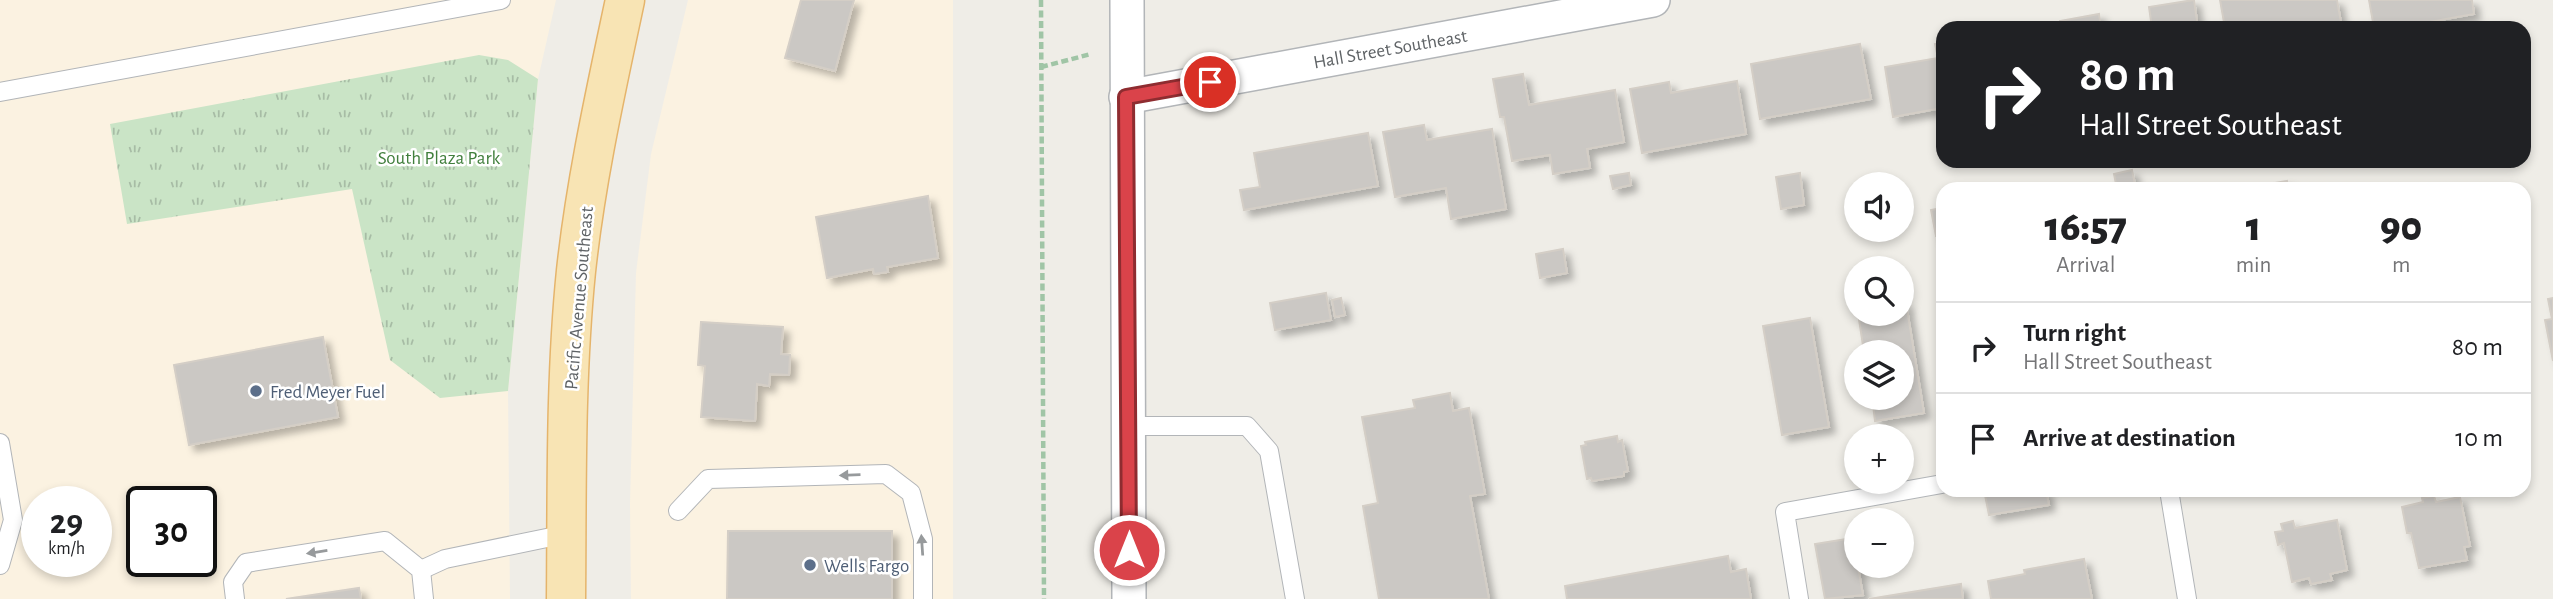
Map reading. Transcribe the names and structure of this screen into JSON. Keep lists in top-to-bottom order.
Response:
{
  "streets": {
    "main road": ["Pacific Avenue Southeast"],
    "street": ["Hall Street Southeast"]
  },
  "parks": ["South Plaza Park"],
  "places": ["Fred Meyer Fuel", "Wells Fargo"],
  "page": {
    "turn": ["80 m", "Hall Street Southeast"],
    "map_buttons": ["+", "−"],
    "eta": [
      "16:57",
      "Arrival",
      "1",
      "min",
      "90",
      "m"
    ],
    "list": [
      {
        "name": "Turn right",
        "note": "Hall Street Southeast",
        "value": "80 m"
      },
      {
        "name": "Arrive at destination",
        "value": "10 m"
      }
    ],
    "speed": "29 km/h",
    "limit": "30"
  }
}
